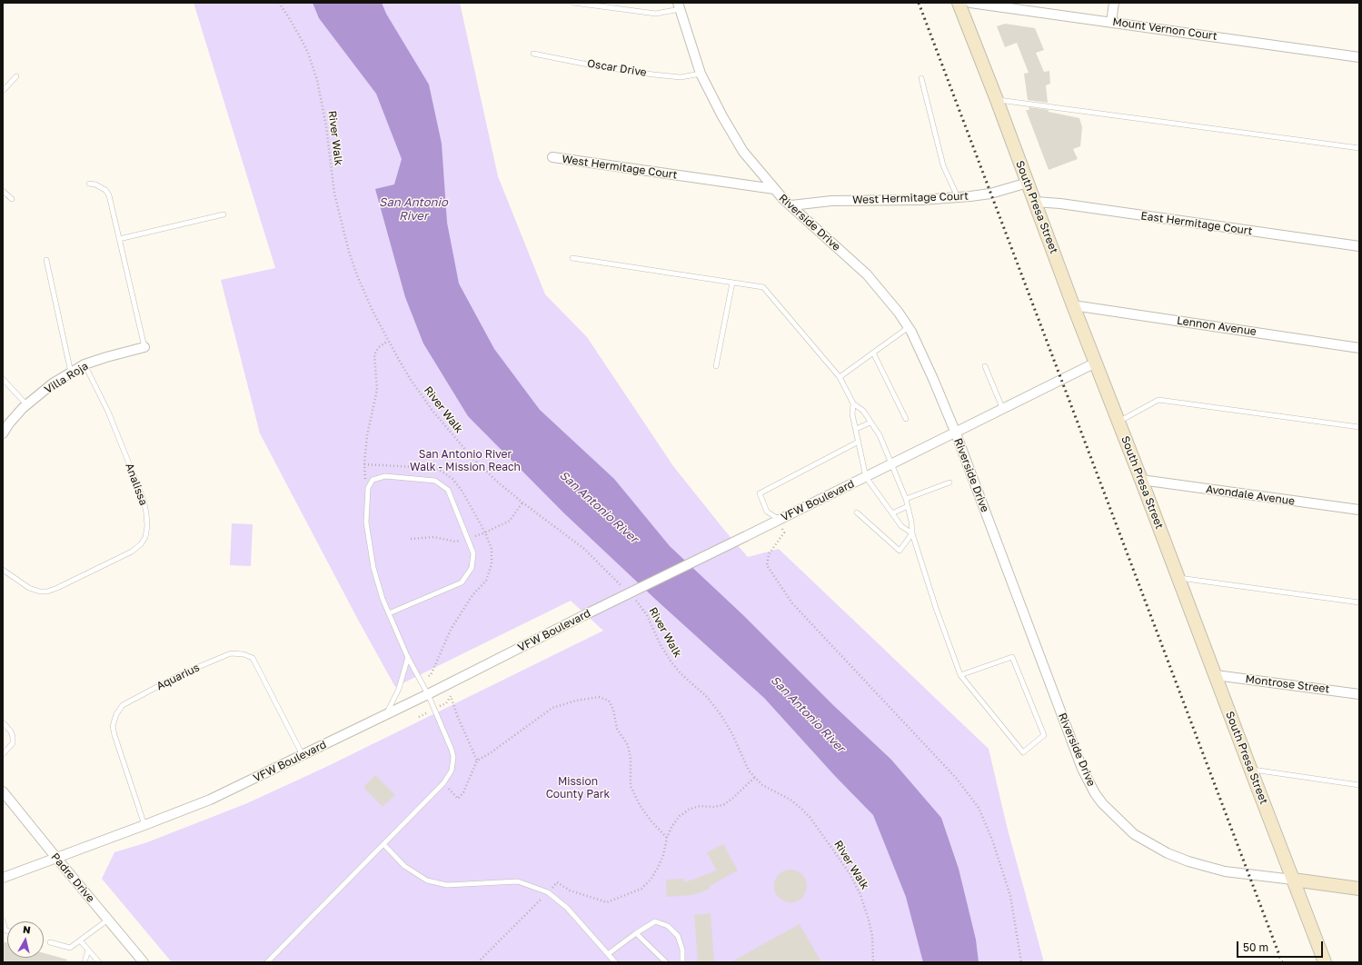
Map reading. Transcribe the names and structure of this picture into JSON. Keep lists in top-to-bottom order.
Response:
{
  "streets": {
    "main road": ["South Presa Street"],
    "street": [
      "Mount Vernon Court",
      "West Hermitage Court",
      "Riverside Drive",
      "East Hermitage Court",
      "Lennon Avenue",
      "Villa Roja",
      "Avondale Avenue",
      "VFW Boulevard",
      "Montrose Street",
      "Padre Drive"
    ],
    "lane": ["Oscar Drive", "Analissa", "Aquarius"],
    "path": ["River Walk"]
  },
  "crossings": [
    ["Oscar Drive", "Riverside Drive"],
    ["West Hermitage Court", "South Presa Street"],
    ["West Hermitage Court", "Riverside Drive"],
    ["South Presa Street", "Riverside Drive"],
    ["South Presa Street", "East Hermitage Court"],
    ["South Presa Street", "Lennon Avenue"],
    ["South Presa Street", "Avondale Avenue"],
    ["South Presa Street", "VFW Boulevard"],
    ["South Presa Street", "Montrose Street"],
    ["Riverside Drive", "VFW Boulevard"],
    ["Villa Roja", "Analissa"],
    ["VFW Boulevard", "Aquarius"],
    ["VFW Boulevard", "Padre Drive"]
  ],
  "water": ["San Antonio River"],
  "parks": ["San Antonio River Walk - Mission Reach", "Mission County Park"],
  "scale_bar": "50 m",
  "north": "top"
}
